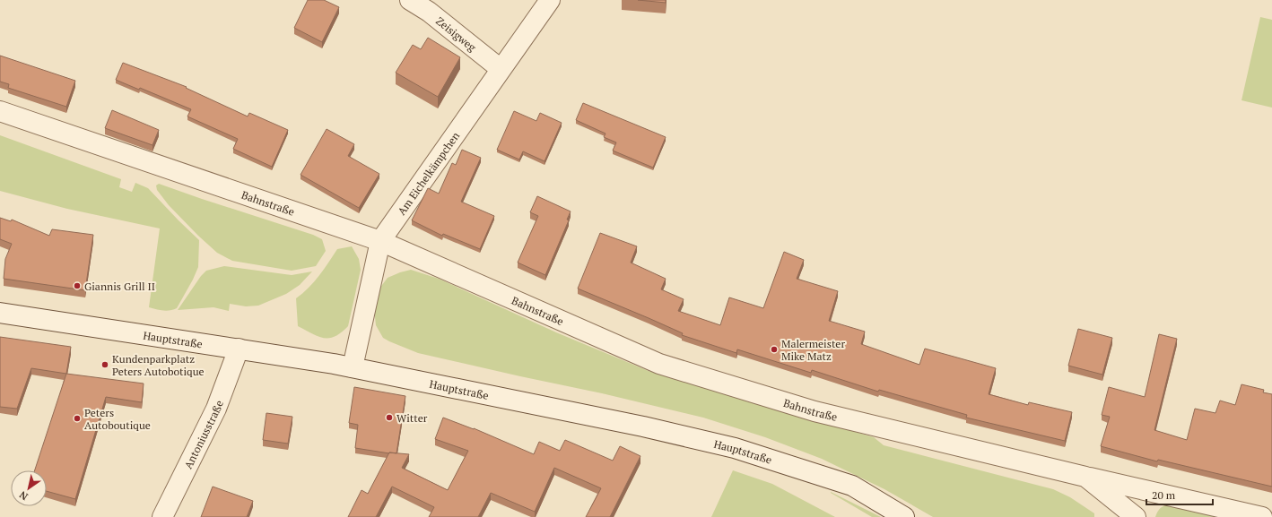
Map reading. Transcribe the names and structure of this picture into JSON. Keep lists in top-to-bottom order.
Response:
{
  "streets": {
    "street": [
      "Zeisigweg",
      "Am Eichelkämpchen",
      "Bahnstraße",
      "Hauptstraße",
      "Antoniusstraße"
    ]
  },
  "crossings": [
    ["Zeisigweg", "Am Eichelkämpchen"],
    ["Am Eichelkämpchen", "Bahnstraße"],
    ["Am Eichelkämpchen", "Hauptstraße"],
    ["Hauptstraße", "Antoniusstraße"]
  ],
  "places": [
    "Giannis Grill II",
    "Malermeister Mike Matz",
    "Kundenparkplatz Peters Autobotique",
    "Witter",
    "Peters Autoboutique"
  ],
  "scale_bar": "20 m",
  "north": "bottom left"
}
